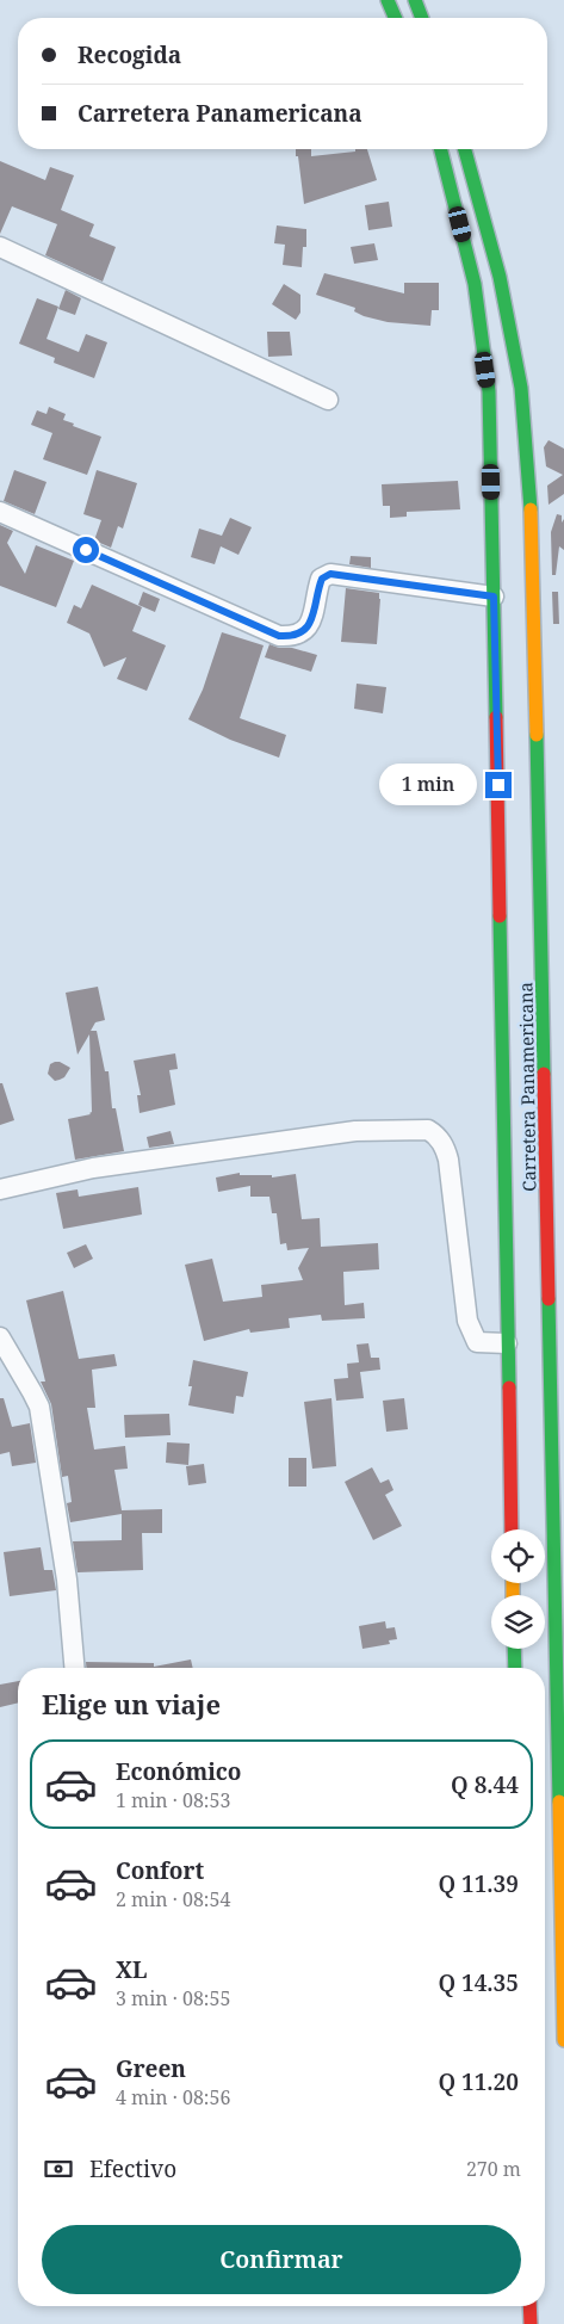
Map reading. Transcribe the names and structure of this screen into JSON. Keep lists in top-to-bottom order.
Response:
{
  "streets": {
    "highway": ["Carretera Panamericana"]
  },
  "page": {
    "banner": ["Recogida", "Carretera Panamericana"],
    "bubble": "1 min",
    "heading": "Elige un viaje",
    "list": [
      {
        "name": "Económico",
        "note": "1 min · 08:53",
        "value": "Q 8.44"
      },
      {
        "name": "Confort",
        "note": "2 min · 08:54",
        "value": "Q 11.39"
      },
      {
        "name": "XL",
        "note": "3 min · 08:55",
        "value": "Q 14.35"
      },
      {
        "name": "Green",
        "note": "4 min · 08:56",
        "value": "Q 11.20"
      }
    ],
    "pay": ["Efectivo", "270 m"],
    "buttons": "Confirmar"
  }
}
